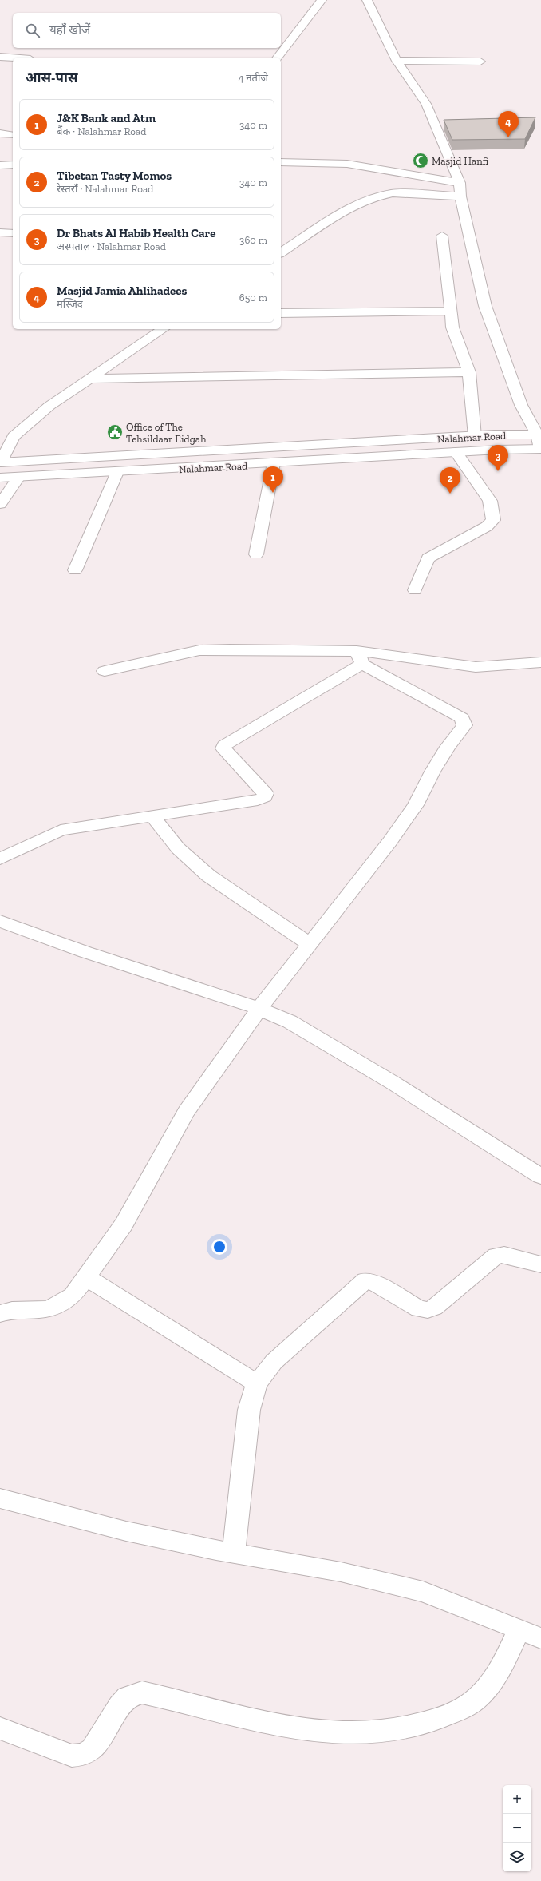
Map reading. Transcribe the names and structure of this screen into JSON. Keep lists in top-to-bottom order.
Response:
{
  "streets": {
    "street": ["Nalahmar Road"]
  },
  "places": {
    "mosque": ["Masjid Hanfi"],
    "public building": ["Office of The Tehsildaar Eidgah"]
  },
  "page": {
    "search": "यहाँ खोजें",
    "heading": ["आस-पास", "4 नतीजे"],
    "list": [
      {
        "mark": "1",
        "name": "J&K Bank and Atm",
        "note": "बैंक · Nalahmar Road",
        "value": "340 m"
      },
      {
        "mark": "2",
        "name": "Tibetan Tasty Momos",
        "note": "रेस्तराँ · Nalahmar Road",
        "value": "340 m"
      },
      {
        "mark": "3",
        "name": "Dr Bhats Al Habib Health Care",
        "note": "अस्पताल · Nalahmar Road",
        "value": "360 m"
      },
      {
        "mark": "4",
        "name": "Masjid Jamia Ahlihadees",
        "note": "मस्जिद",
        "value": "650 m"
      }
    ],
    "pins": [
      "4",
      "3",
      "1",
      "2"
    ],
    "map_buttons": ["+", "−"]
  }
}
